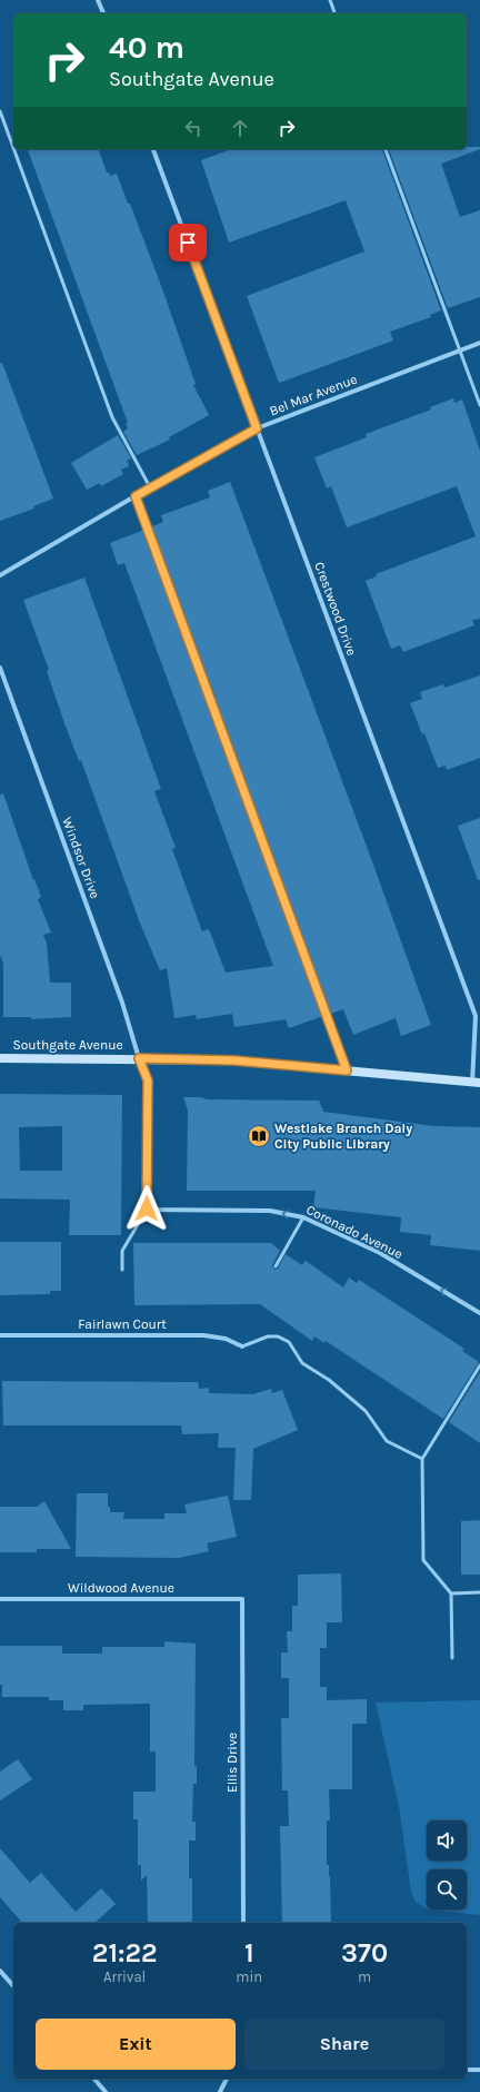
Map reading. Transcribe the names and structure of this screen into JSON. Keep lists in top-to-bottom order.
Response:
{
  "streets": {
    "street": [
      "Bel Mar Avenue",
      "Crestwood Drive",
      "Windsor Drive",
      "Southgate Avenue",
      "Coronado Avenue",
      "Fairlawn Court",
      "Wildwood Avenue",
      "Ellis Drive"
    ]
  },
  "crossings": [
    ["Bel Mar Avenue", "Crestwood Drive"],
    ["Crestwood Drive", "Southgate Avenue"],
    ["Windsor Drive", "Southgate Avenue"],
    ["Wildwood Avenue", "Ellis Drive"]
  ],
  "one_way": ["Coronado Avenue"],
  "places": {
    "library": ["Westlake Branch Daly City Public Library"]
  },
  "page": {
    "turn": ["40 m", "Southgate Avenue"],
    "eta": [
      "21:22",
      "Arrival",
      "1",
      "min",
      "370",
      "m"
    ],
    "buttons": ["Exit", "Share"]
  }
}
